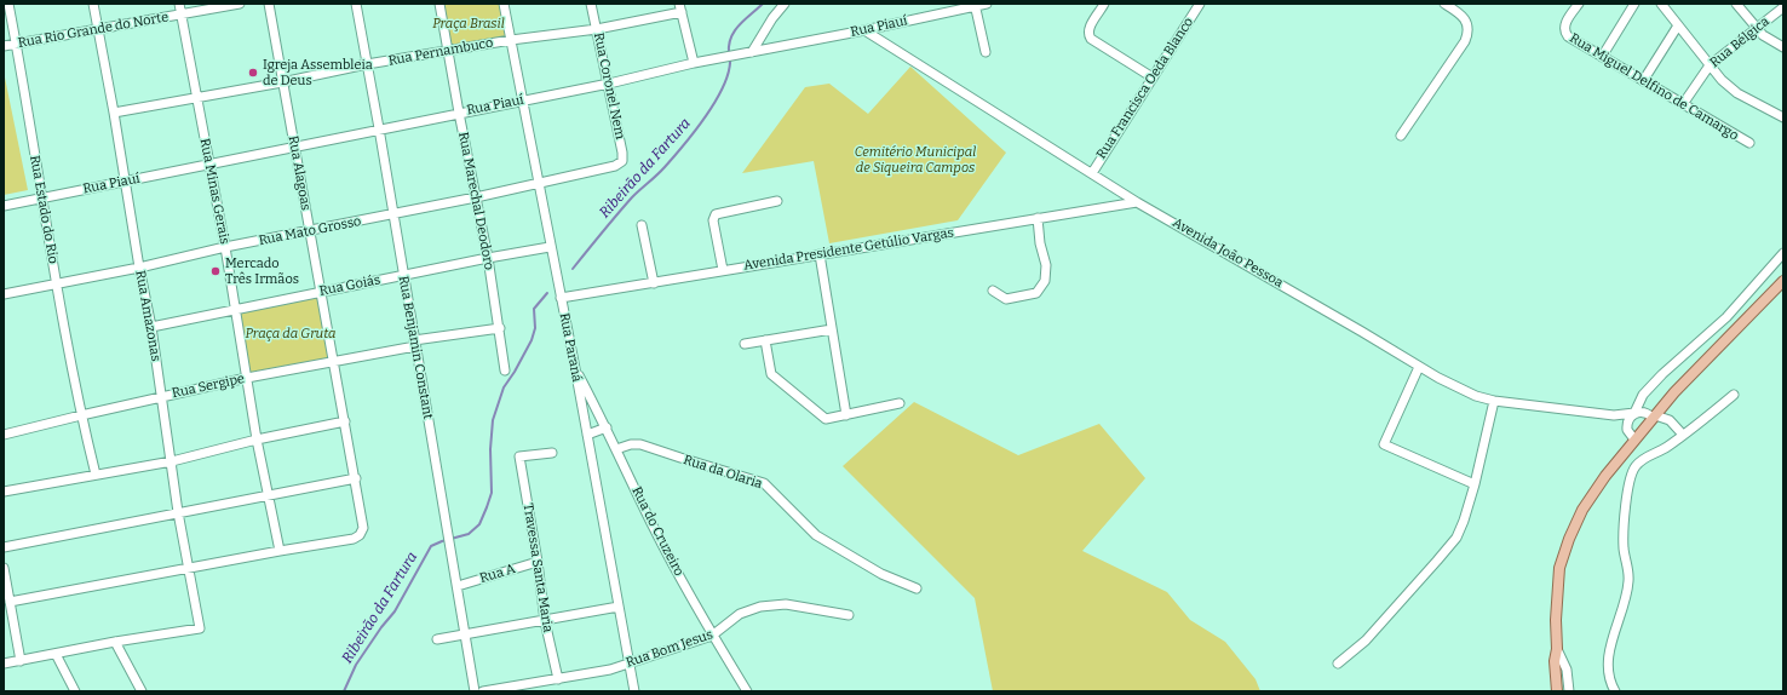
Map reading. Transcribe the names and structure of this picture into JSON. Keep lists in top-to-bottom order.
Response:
{
  "streets": {
    "street": [
      "Rua Piauí",
      "Rua Rio Grande do Norte",
      "Rua Bélgica",
      "Rua Pernambuco",
      "Rua Coronel Nem",
      "Rua Miguel Delfino de Camargo",
      "Rua Francisca Oeda Blanco",
      "Rua Alagoas",
      "Rua Minas Gerais",
      "Rua Marechal Deodoro",
      "Rua Estado do Rio",
      "Rua Mato Grosso",
      "Avenida Presidente Getúlio Vargas",
      "Avenida João Pessoa",
      "Rua Goiás",
      "Rua Amazonas",
      "Rua Benjamin Constant",
      "Rua Paraná",
      "Rua Sergipe",
      "Rua da Olaria",
      "Rua do Cruzeiro",
      "Travessa Santa Maria",
      "Rua A",
      "Rua Bom Jesus"
    ]
  },
  "crossings": [
    ["Rua Piauí", "Rua Coronel Nem"],
    ["Rua Piauí", "Rua Alagoas"],
    ["Rua Piauí", "Rua Minas Gerais"],
    ["Rua Piauí", "Rua Marechal Deodoro"],
    ["Rua Piauí", "Rua Estado do Rio"],
    ["Rua Piauí", "Avenida João Pessoa"],
    ["Rua Piauí", "Rua Amazonas"],
    ["Rua Piauí", "Rua Benjamin Constant"],
    ["Rua Piauí", "Rua Paraná"],
    ["Rua Rio Grande do Norte", "Rua Minas Gerais"],
    ["Rua Rio Grande do Norte", "Rua Estado do Rio"],
    ["Rua Rio Grande do Norte", "Rua Amazonas"],
    ["Rua Bélgica", "Rua Miguel Delfino de Camargo"],
    ["Rua Pernambuco", "Rua Coronel Nem"],
    ["Rua Pernambuco", "Rua Alagoas"],
    ["Rua Pernambuco", "Rua Minas Gerais"],
    ["Rua Pernambuco", "Rua Marechal Deodoro"],
    ["Rua Pernambuco", "Rua Amazonas"],
    ["Rua Pernambuco", "Rua Benjamin Constant"],
    ["Rua Pernambuco", "Rua Paraná"],
    ["Rua Coronel Nem", "Rua Mato Grosso"],
    ["Rua Francisca Oeda Blanco", "Avenida João Pessoa"],
    ["Rua Alagoas", "Rua Minas Gerais"],
    ["Rua Alagoas", "Rua Mato Grosso"],
    ["Rua Alagoas", "Rua Goiás"],
    ["Rua Alagoas", "Rua Sergipe"],
    ["Rua Minas Gerais", "Rua Mato Grosso"],
    ["Rua Minas Gerais", "Rua Goiás"],
    ["Rua Minas Gerais", "Rua Sergipe"],
    ["Rua Marechal Deodoro", "Rua Mato Grosso"],
    ["Rua Marechal Deodoro", "Rua Goiás"],
    ["Rua Marechal Deodoro", "Rua Sergipe"],
    ["Rua Estado do Rio", "Rua Mato Grosso"],
    ["Rua Estado do Rio", "Rua Sergipe"],
    ["Rua Mato Grosso", "Rua Amazonas"],
    ["Rua Mato Grosso", "Rua Benjamin Constant"],
    ["Rua Mato Grosso", "Rua Paraná"],
    ["Avenida Presidente Getúlio Vargas", "Avenida João Pessoa"],
    ["Avenida Presidente Getúlio Vargas", "Rua Paraná"],
    ["Rua Goiás", "Rua Amazonas"],
    ["Rua Goiás", "Rua Benjamin Constant"],
    ["Rua Goiás", "Rua Paraná"],
    ["Rua Amazonas", "Rua Sergipe"],
    ["Rua Benjamin Constant", "Rua Sergipe"],
    ["Rua Benjamin Constant", "Rua A"],
    ["Rua Paraná", "Rua do Cruzeiro"],
    ["Rua Paraná", "Rua Bom Jesus"],
    ["Rua da Olaria", "Rua do Cruzeiro"],
    ["Rua do Cruzeiro", "Rua Bom Jesus"],
    ["Travessa Santa Maria", "Rua A"],
    ["Travessa Santa Maria", "Rua Bom Jesus"]
  ],
  "water": ["Ribeirão da Fartura"],
  "parks": ["Praça Brasil", "Cemitério Municipal de Siqueira Campos", "Praça da Gruta"],
  "places": ["Igreja Assembleia de Deus", "Mercado Três Irmãos"]
}
